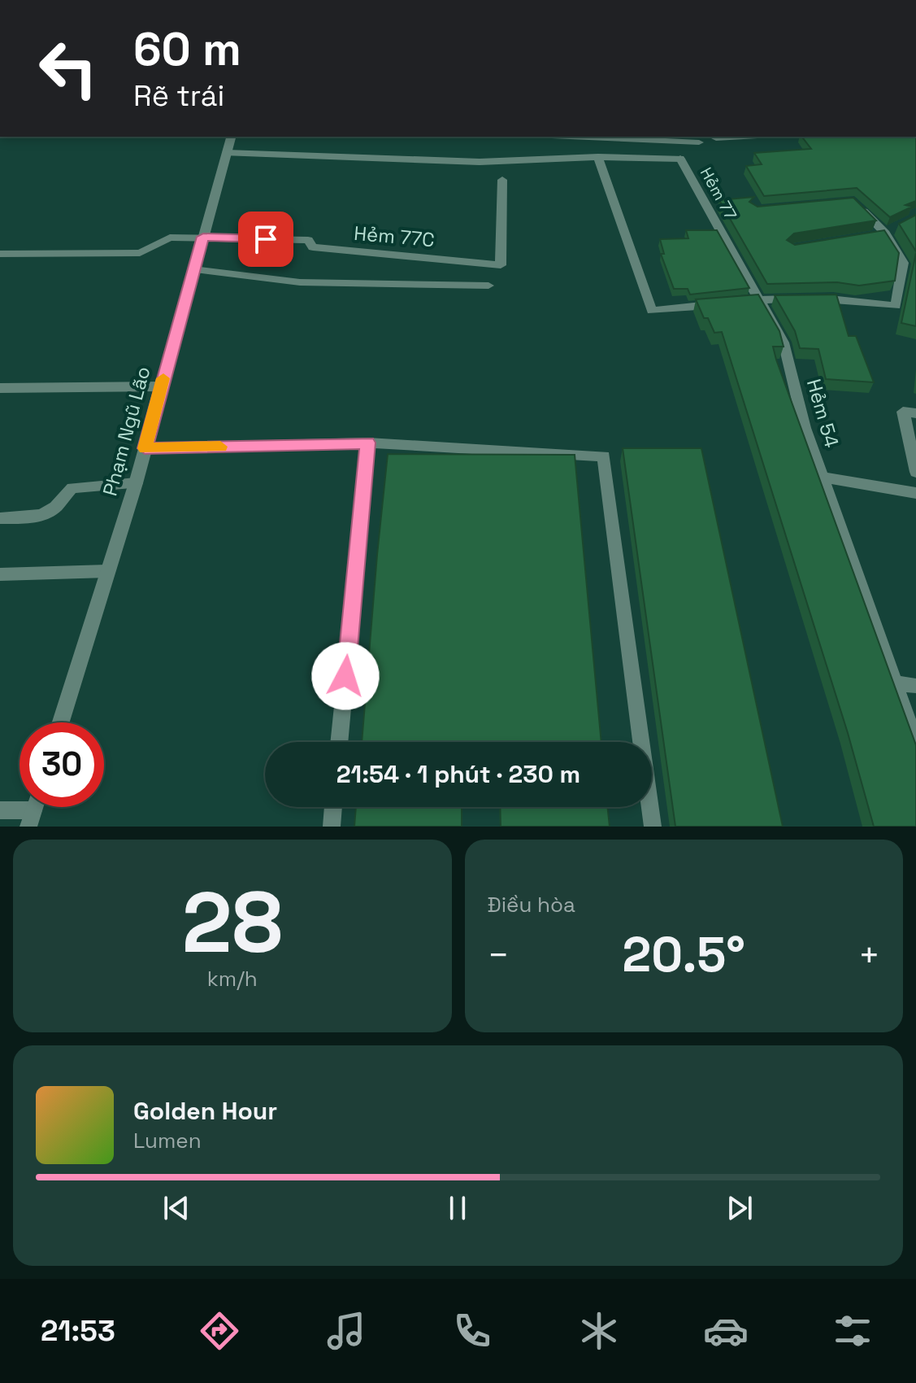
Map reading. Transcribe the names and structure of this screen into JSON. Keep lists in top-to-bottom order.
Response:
{
  "streets": {
    "street": [
      "Hẻm 77",
      "Hẻm 77C",
      "Hẻm 54",
      "Phạm Ngũ Lão"
    ]
  },
  "crossings": [
    ["Hẻm 77", "Hẻm 54"],
    ["Hẻm 77", "Phạm Ngũ Lão"],
    ["Hẻm 77C", "Phạm Ngũ Lão"]
  ],
  "page": {
    "turn": ["60 m", "Rẽ trái"],
    "limit": "30",
    "trip": "21:54 · 1 phút · 230 m",
    "tile": [
      ["28", "km/h"],
      "Điều hòa"
    ],
    "heat": ["−", "20.5°", "+"],
    "song": ["Golden Hour", "Lumen"],
    "tabs": "21:53"
  }
}
